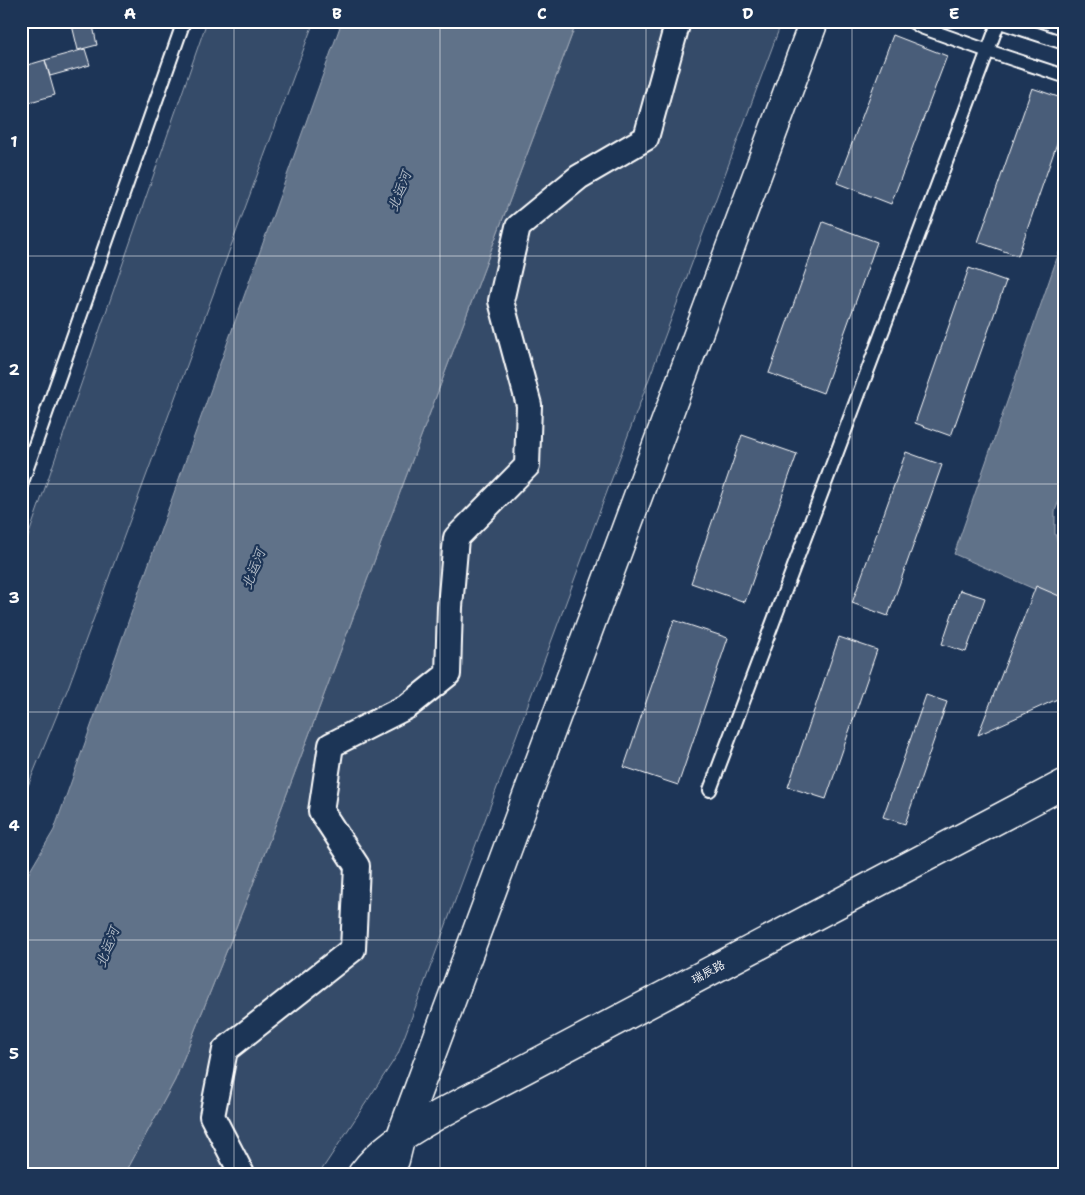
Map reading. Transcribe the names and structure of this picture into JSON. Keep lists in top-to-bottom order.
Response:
{
  "streets": {
    "street": ["瑞辰路"]
  },
  "water": ["北运河"],
  "grid": {
    "columns": [
      "A",
      "B",
      "C",
      "D",
      "E"
    ],
    "rows": [
      "1",
      "2",
      "3",
      "4",
      "5"
    ]
  }
}
